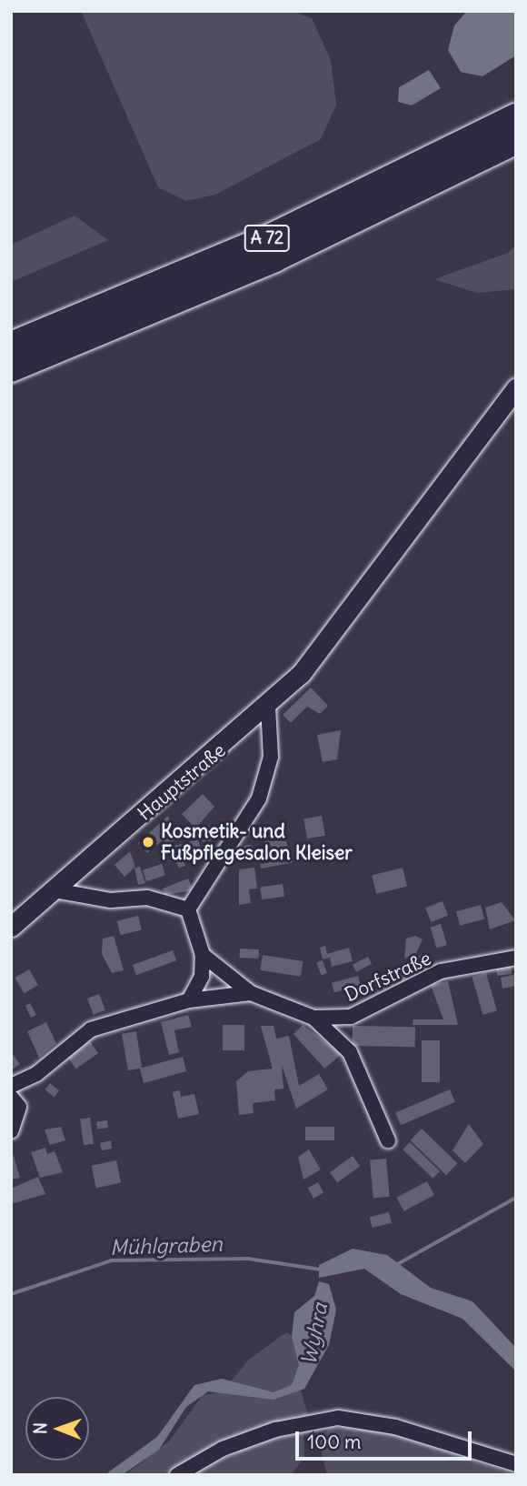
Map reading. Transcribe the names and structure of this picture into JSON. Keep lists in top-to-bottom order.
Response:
{
  "streets": {
    "highway": ["A 72"],
    "main road": ["Hauptstraße"],
    "street": ["Dorfstraße"]
  },
  "water": ["Mühlgraben", "Wyhra"],
  "places": ["Kosmetik- und Fußpflegesalon Kleiser"],
  "scale_bar": "100 m",
  "north": "left"
}
